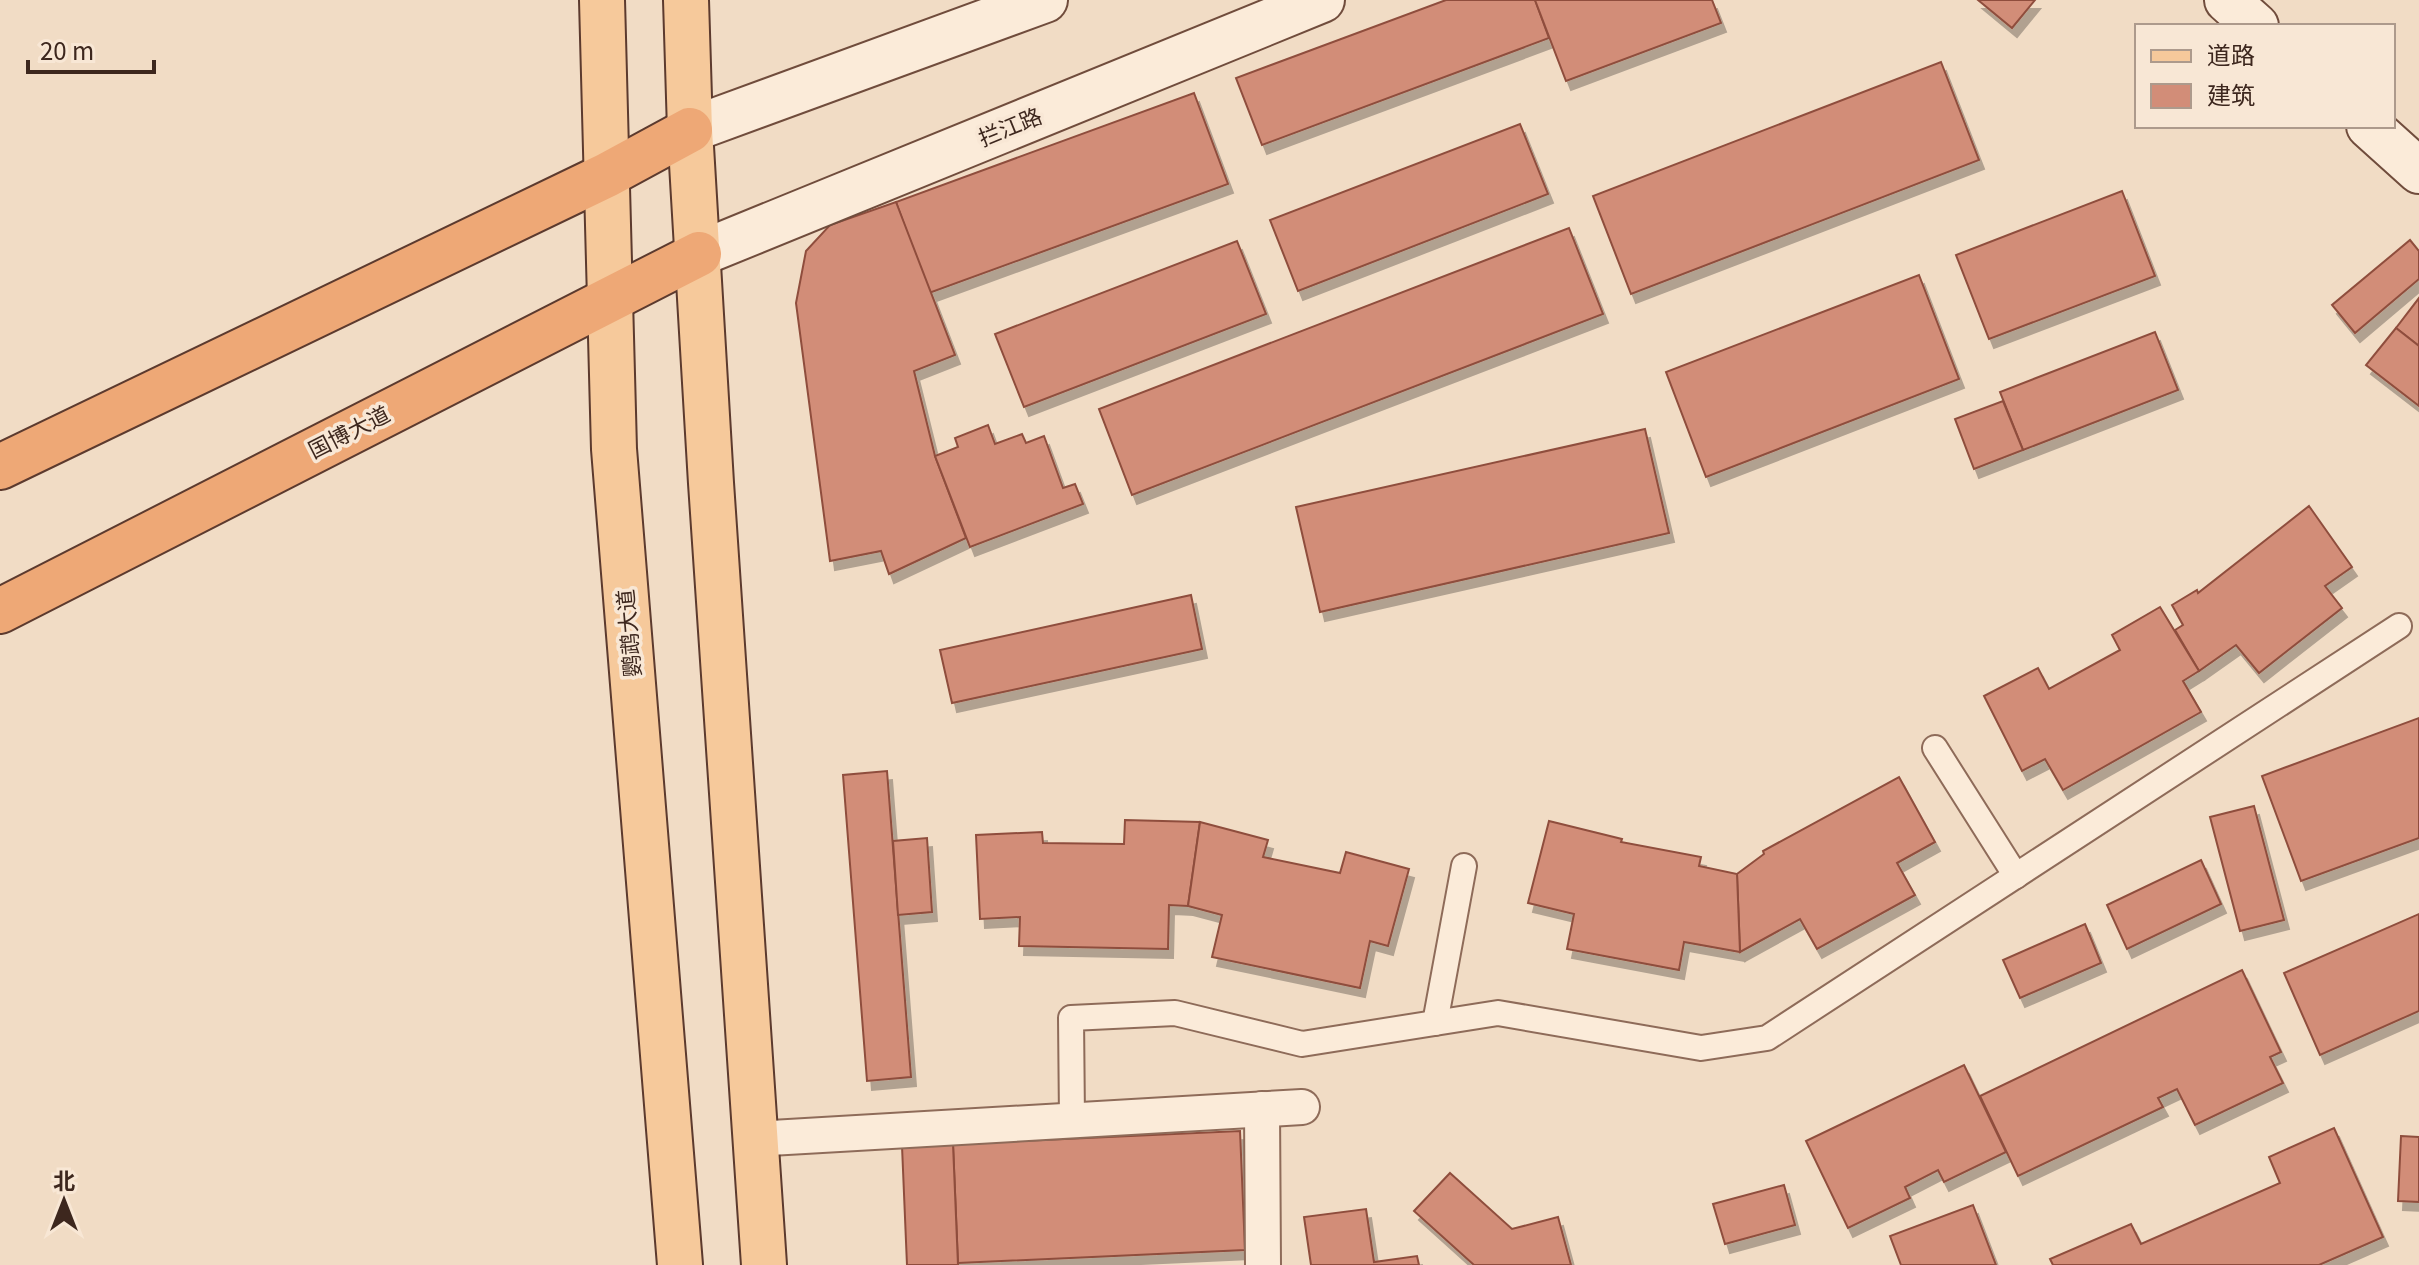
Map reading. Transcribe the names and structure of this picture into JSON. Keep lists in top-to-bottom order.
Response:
{
  "streets": {
    "highway": ["国博大道"],
    "main road": ["拦江路", "鹦鹉大道"]
  },
  "crossings": [
    ["拦江路", "国博大道"],
    ["国博大道", "鹦鹉大道"]
  ],
  "legend": ["道路", "建筑"],
  "scale_bar": "20 m",
  "north": "top"
}
